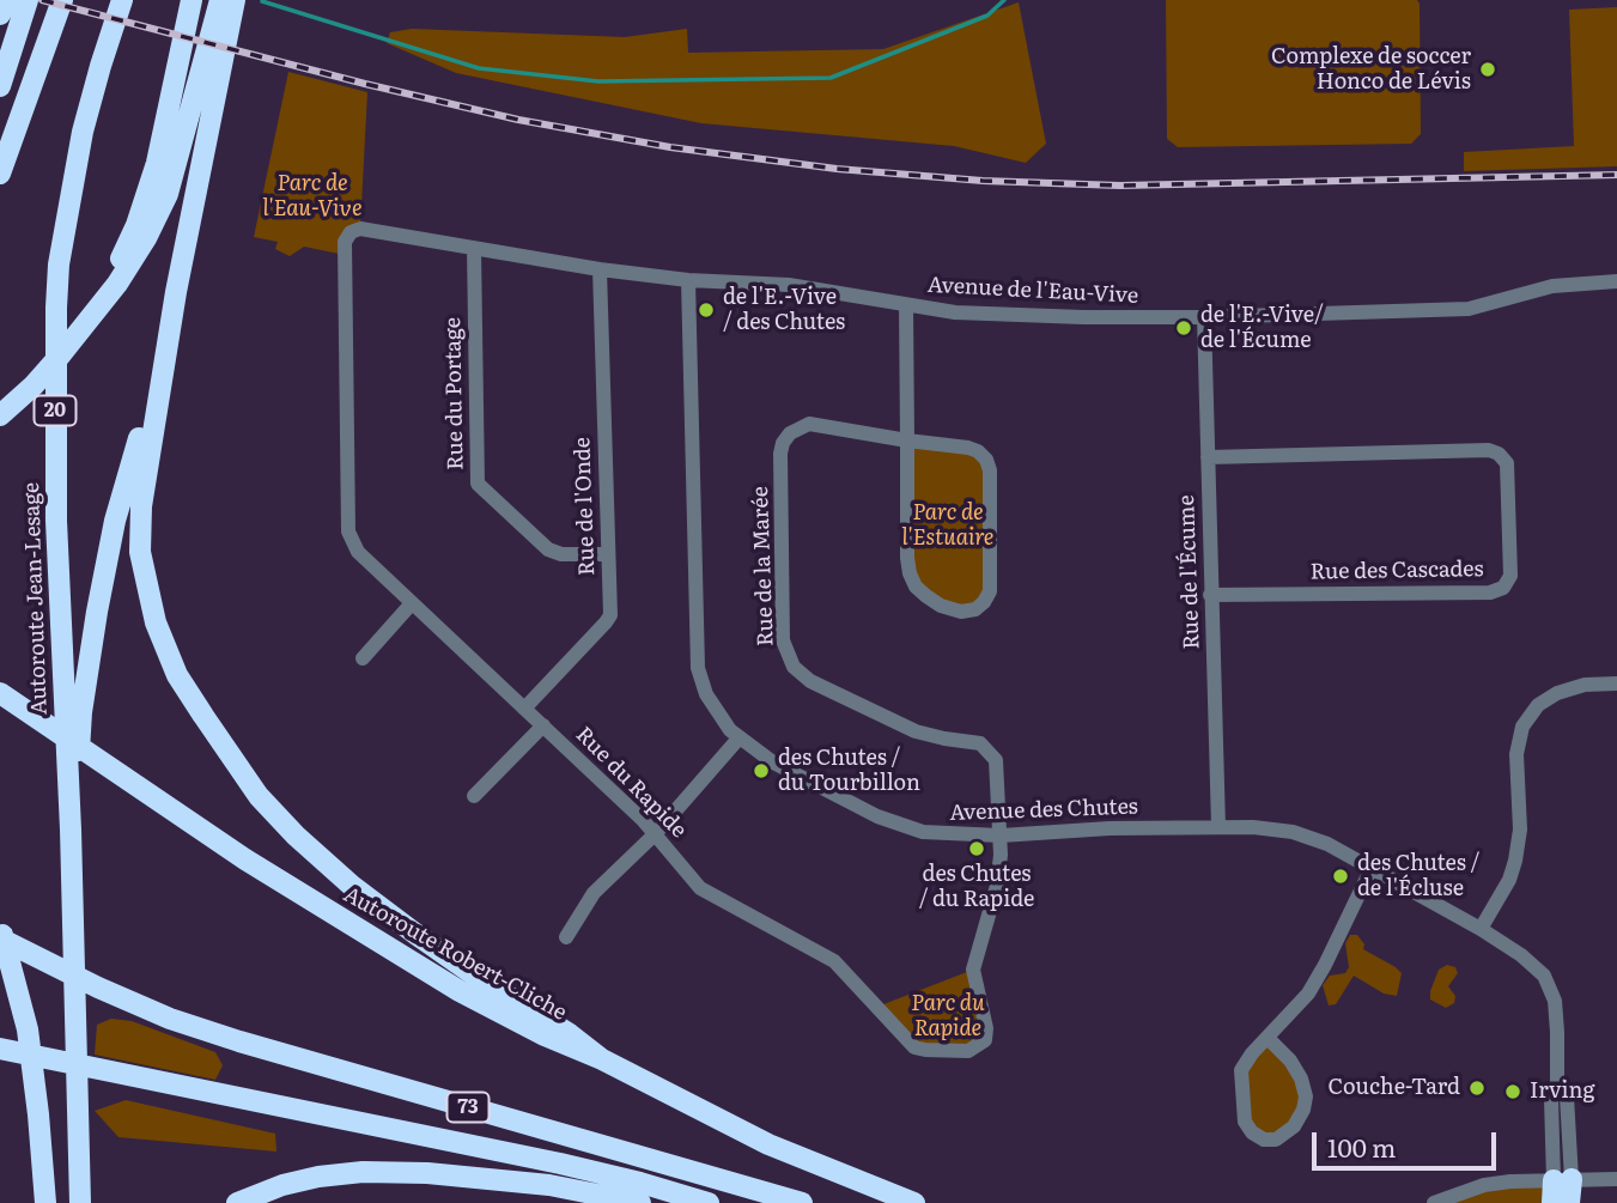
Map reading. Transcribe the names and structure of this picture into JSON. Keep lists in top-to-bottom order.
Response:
{
  "streets": {
    "highway": [
      "20",
      "Autoroute Jean-Lesage",
      "Autoroute Robert-Cliche",
      "73"
    ],
    "street": [
      "Avenue de l'Eau-Vive",
      "Rue du Portage",
      "Rue de l'Onde",
      "Rue de la Marée",
      "Rue des Cascades",
      "Rue de l'Écume",
      "Rue du Rapide",
      "Avenue des Chutes"
    ]
  },
  "crossings": [
    ["Avenue de l'Eau-Vive", "Rue du Portage"],
    ["Avenue de l'Eau-Vive", "Rue de l'Onde"],
    ["Avenue de l'Eau-Vive", "Rue de l'Écume"],
    ["Avenue de l'Eau-Vive", "Rue du Rapide"],
    ["Avenue de l'Eau-Vive", "Avenue des Chutes"],
    ["Rue du Portage", "Rue de l'Onde"],
    ["Rue de l'Onde", "Rue du Rapide"],
    ["Rue de la Marée", "Rue du Rapide"],
    ["Rue de la Marée", "Avenue des Chutes"],
    ["Rue des Cascades", "Rue de l'Écume"],
    ["Rue de l'Écume", "Avenue des Chutes"],
    ["Rue du Rapide", "Avenue des Chutes"]
  ],
  "parks": ["Parc de l'Eau-Vive", "Parc de l'Estuaire", "Parc du Rapide"],
  "places": [
    "Complexe de soccer Honco de Lévis",
    "de l'E.-Vive / des Chutes",
    "de l'E.-Vive/ de l'Écume",
    "des Chutes / du Tourbillon",
    "des Chutes / du Rapide",
    "des Chutes / de l'Écluse",
    "Couche-Tard",
    "Irving"
  ],
  "scale_bar": "100 m"
}
